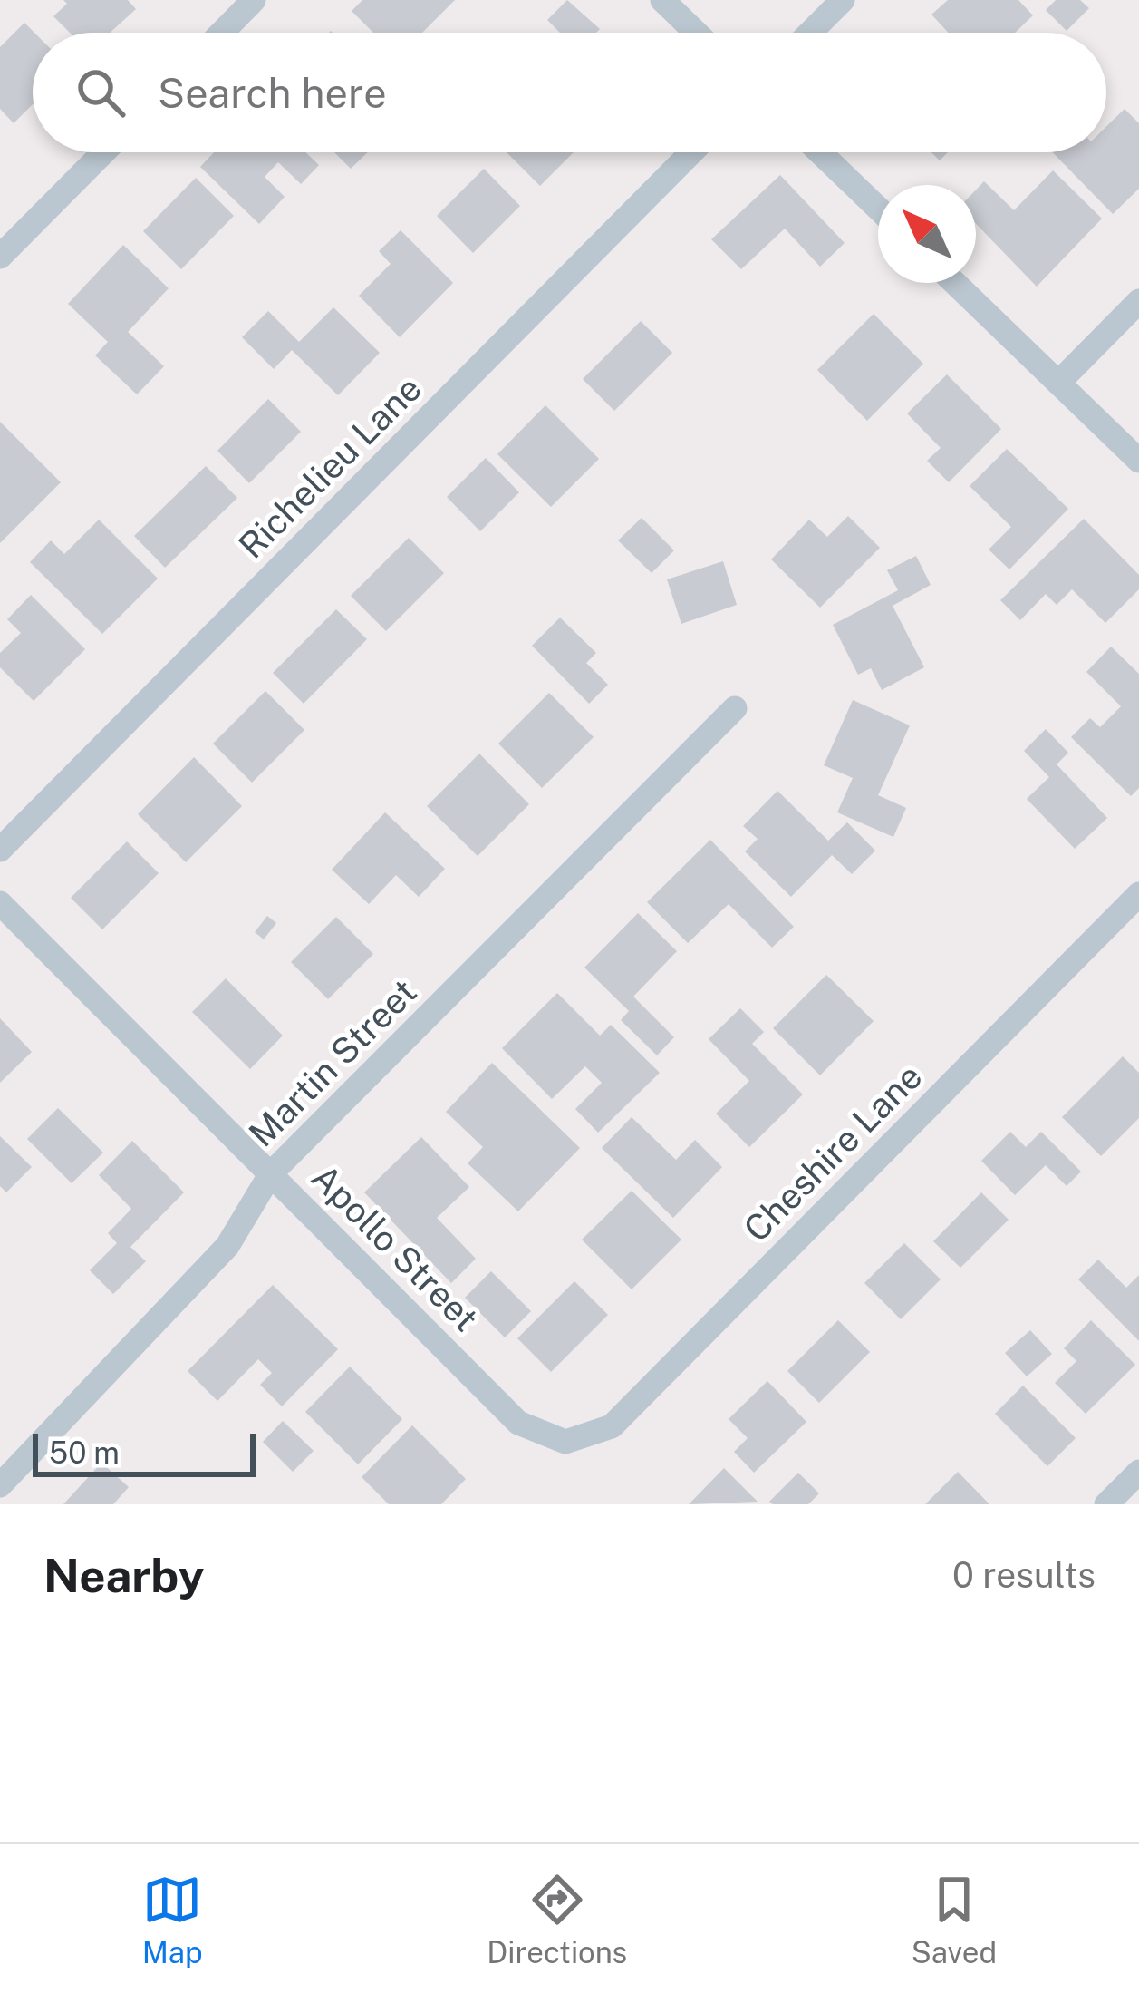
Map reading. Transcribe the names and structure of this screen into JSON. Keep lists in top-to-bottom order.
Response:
{
  "streets": {
    "street": [
      "Richelieu Lane",
      "Martin Street",
      "Cheshire Lane",
      "Apollo Street"
    ]
  },
  "crossings": [
    ["Martin Street", "Apollo Street"],
    ["Cheshire Lane", "Apollo Street"]
  ],
  "scale_bar": "50 m",
  "north": "top left",
  "page": {
    "search": "Search here",
    "scale": "50 m",
    "heading": ["Nearby", "0 results"],
    "nav": ["Map", "Directions", "Saved"]
  }
}
